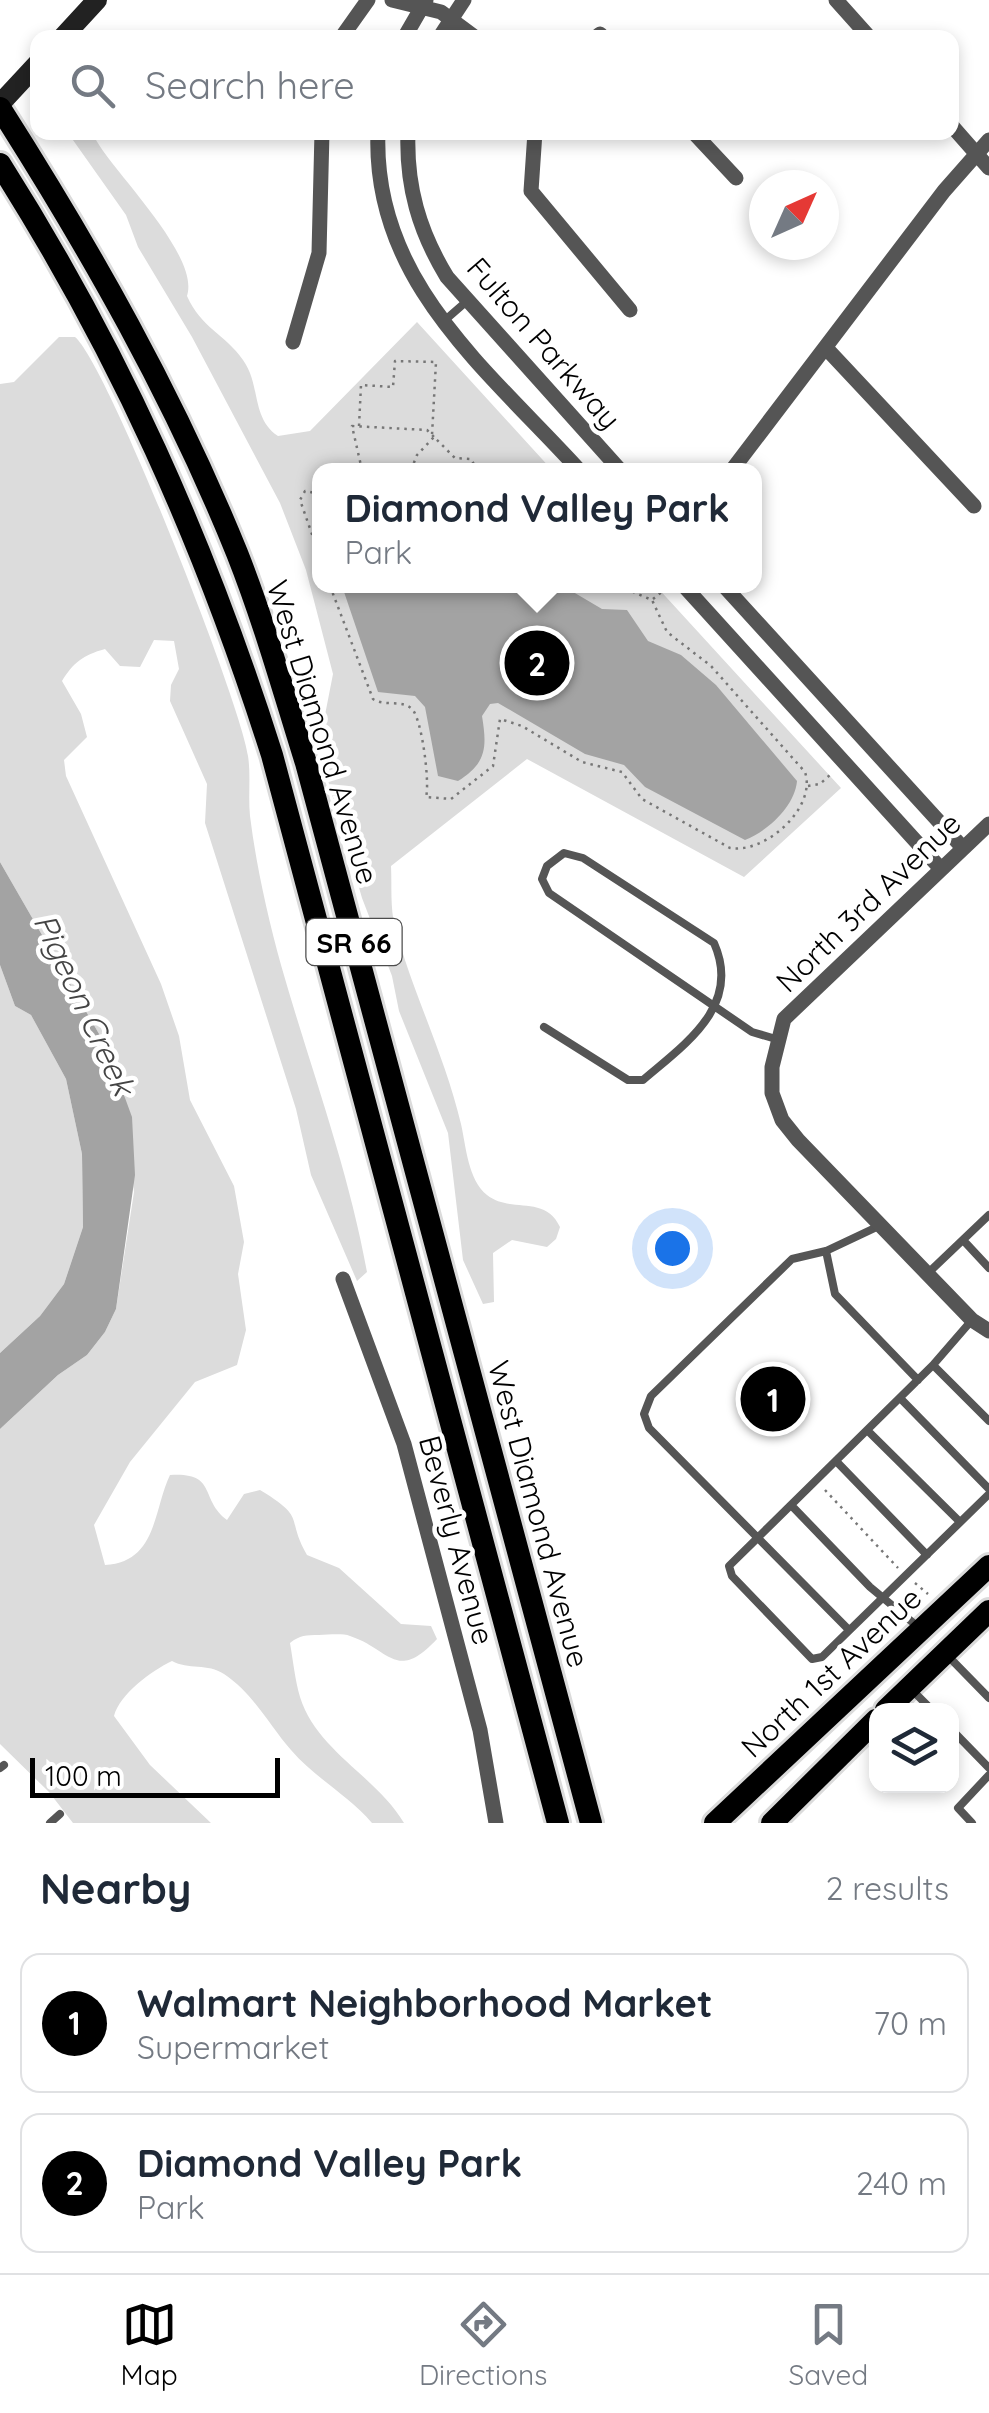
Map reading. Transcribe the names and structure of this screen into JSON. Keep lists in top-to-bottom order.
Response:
{
  "streets": {
    "main road": ["West Diamond Avenue", "SR 66", "North 1st Avenue"],
    "street": ["Fulton Parkway", "North 3rd Avenue", "Beverly Avenue"]
  },
  "water": ["Pigeon Creek"],
  "scale_bar": "100 m",
  "north": "top right",
  "page": {
    "search": "Search here",
    "popup": ["Diamond Valley Park", "Park"],
    "pins": ["2", "1"],
    "scale": "100 m",
    "heading": ["Nearby", "2 results"],
    "list": [
      {
        "mark": "1",
        "name": "Walmart Neighborhood Market",
        "note": "Supermarket",
        "value": "70 m"
      },
      {
        "mark": "2",
        "name": "Diamond Valley Park",
        "note": "Park",
        "value": "240 m"
      }
    ],
    "nav": ["Map", "Directions", "Saved"]
  }
}
